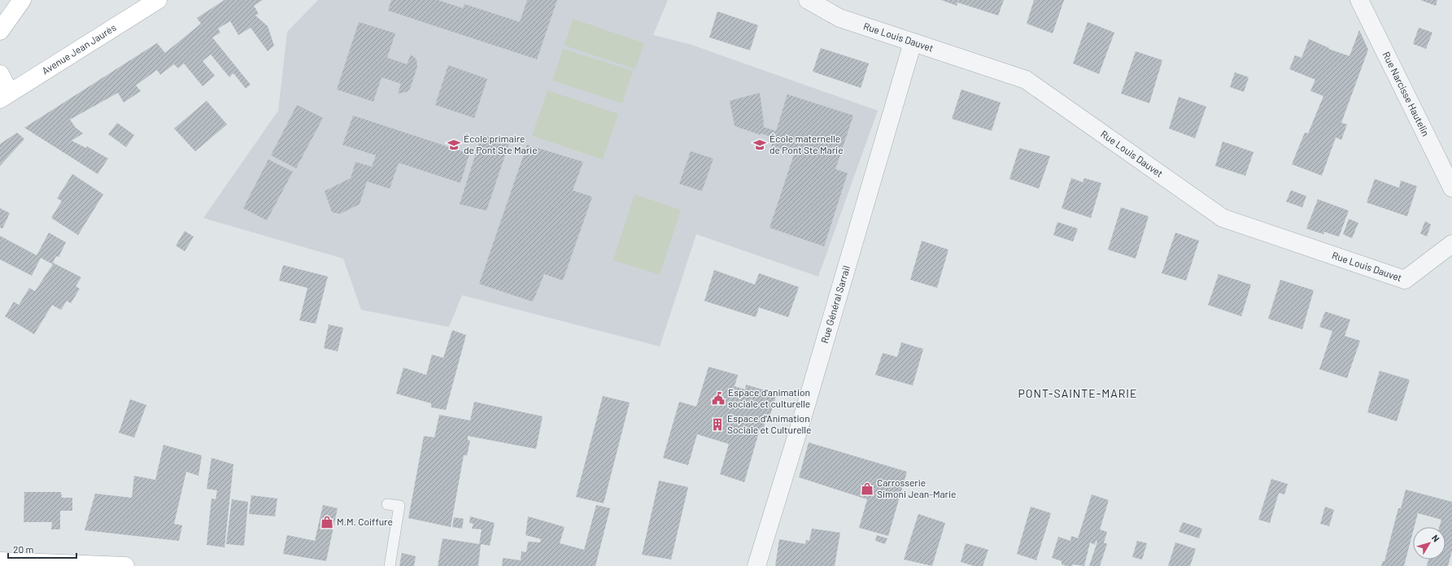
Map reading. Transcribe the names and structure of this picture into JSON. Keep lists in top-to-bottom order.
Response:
{
  "streets": {
    "main road": ["Avenue Jean Jaurès"],
    "street": ["Rue Louis Dauvet", "Rue Narcisse Hautelin", "Rue Général Sarrail"]
  },
  "crossings": [
    ["Rue Louis Dauvet", "Rue Général Sarrail"]
  ],
  "districts": ["PONT-SAINTE-MARIE"],
  "places": {
    "school or university": ["École primaire de Pont Ste Marie", "École maternelle de Pont Ste Marie"],
    "public building": ["Espace d'animation sociale et culturelle"],
    "building": ["Espace d’Animation Sociale et Culturelle"],
    "shop": ["Carrosserie Simoni Jean-Marie", "M.M. Coiffure"]
  },
  "scale_bar": "20 m",
  "north": "top right"
}
